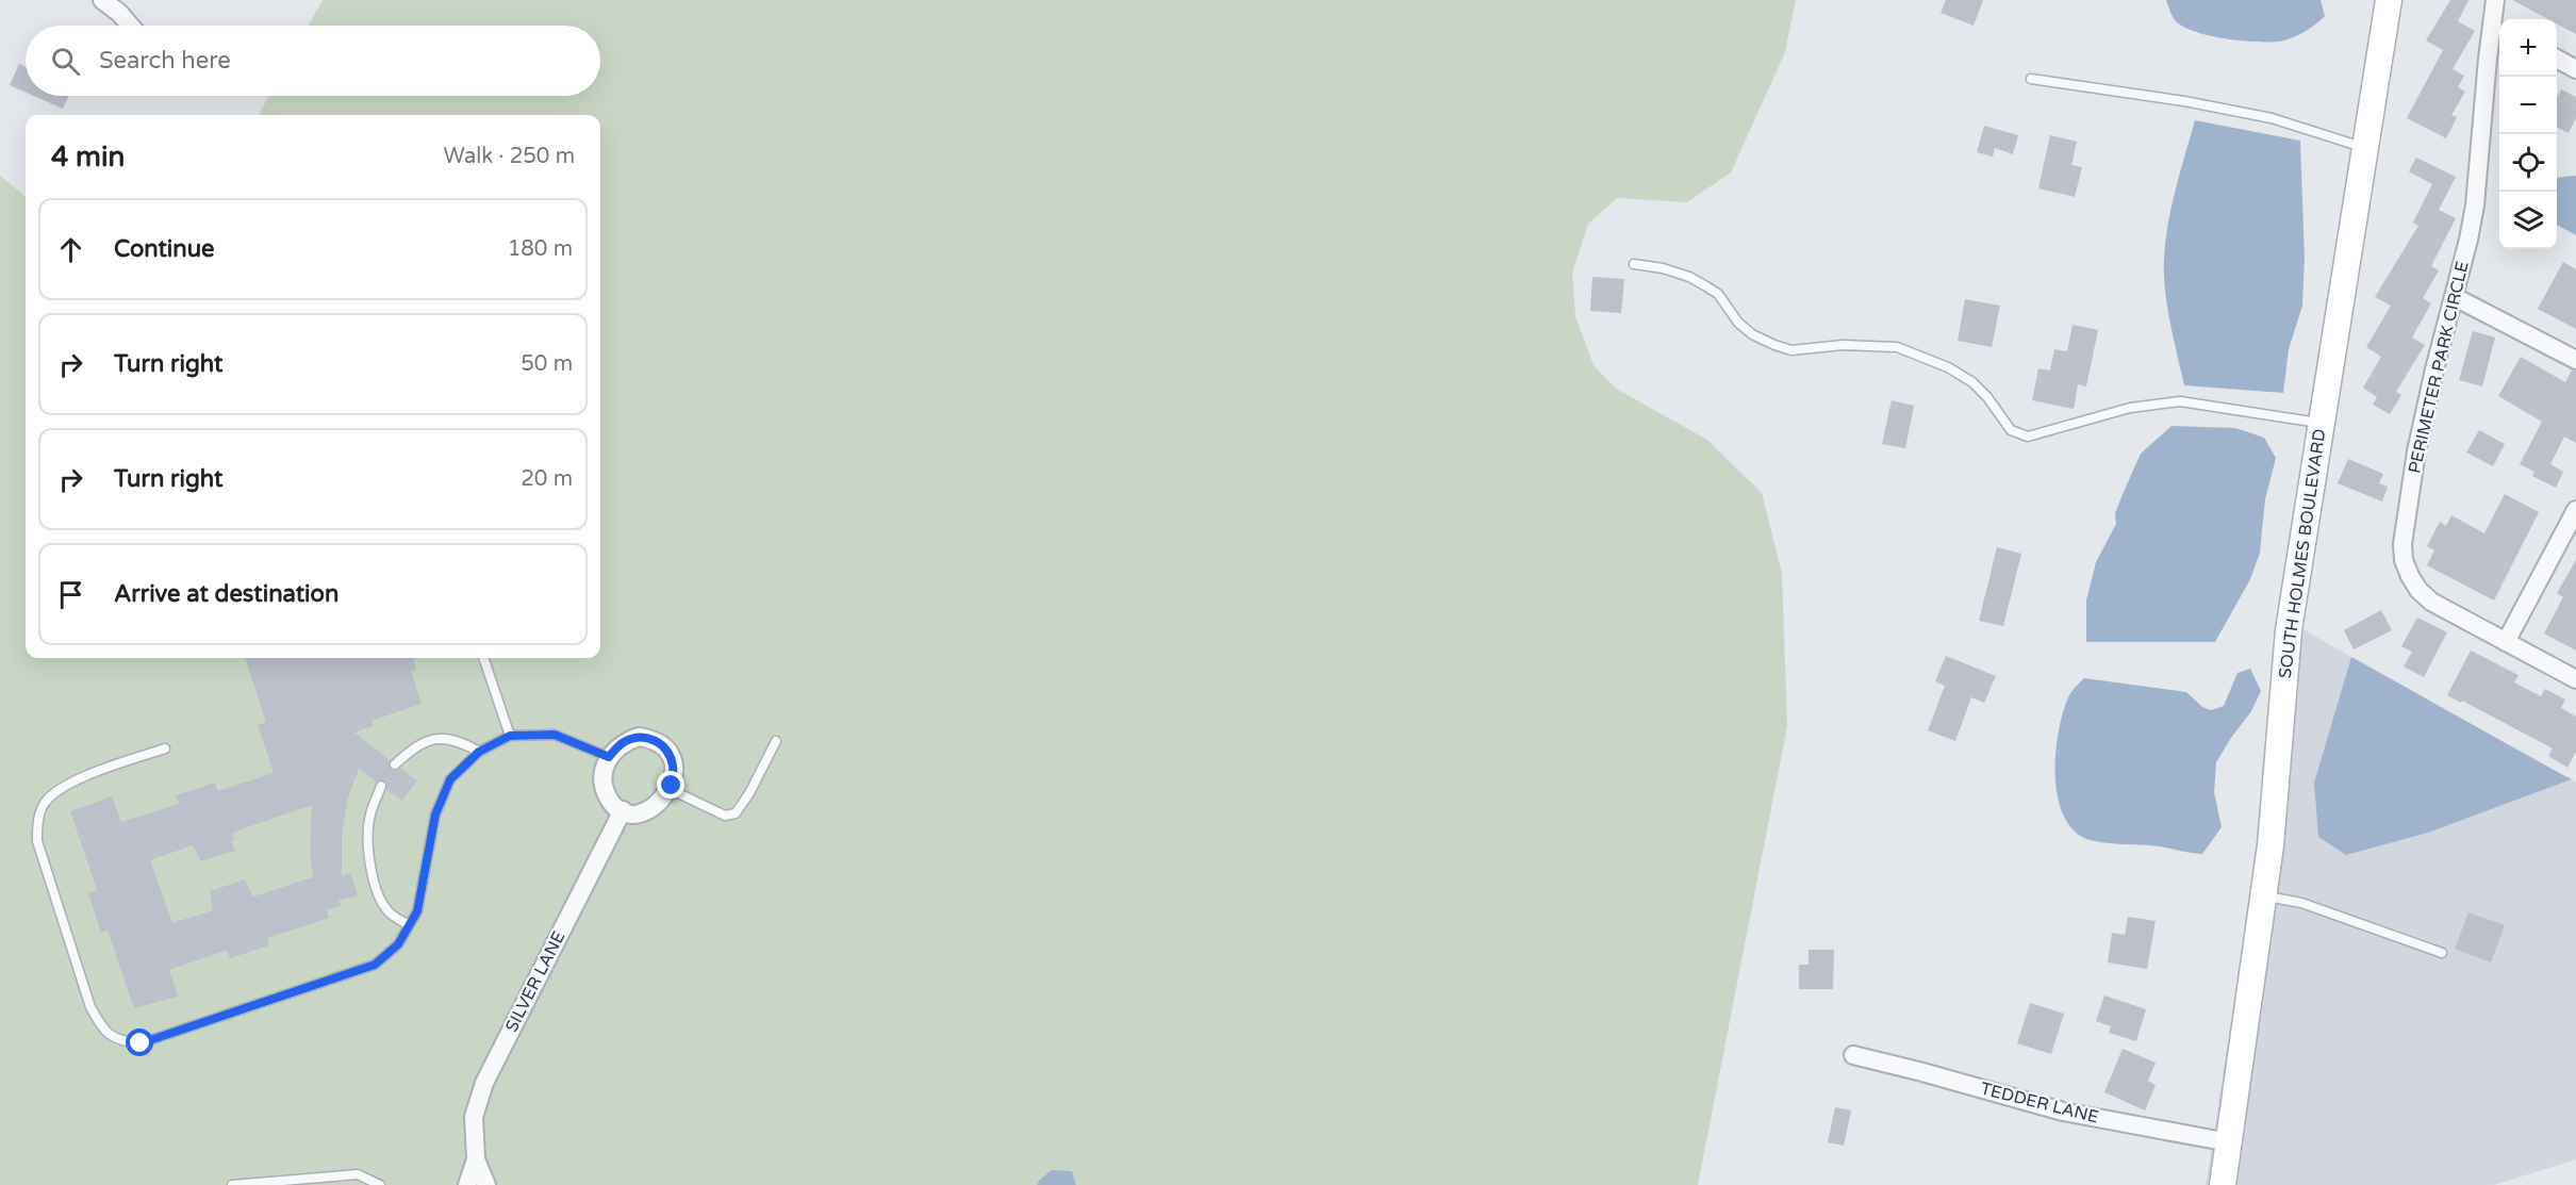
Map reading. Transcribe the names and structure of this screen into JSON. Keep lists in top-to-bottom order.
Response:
{
  "streets": {
    "main road": ["SOUTH HOLMES BOULEVARD"],
    "street": ["PERIMETER PARK CIRCLE", "SILVER LANE", "TEDDER LANE"]
  },
  "crossings": [
    ["SOUTH HOLMES BOULEVARD", "TEDDER LANE"]
  ],
  "page": {
    "map_buttons": ["+", "−"],
    "search": "Search here",
    "heading": ["4 min", "Walk · 250 m"],
    "list": [
      ["Continue", "180 m"],
      ["Turn right", "50 m"],
      ["Turn right", "20 m"],
      "Arrive at destination"
    ]
  }
}
